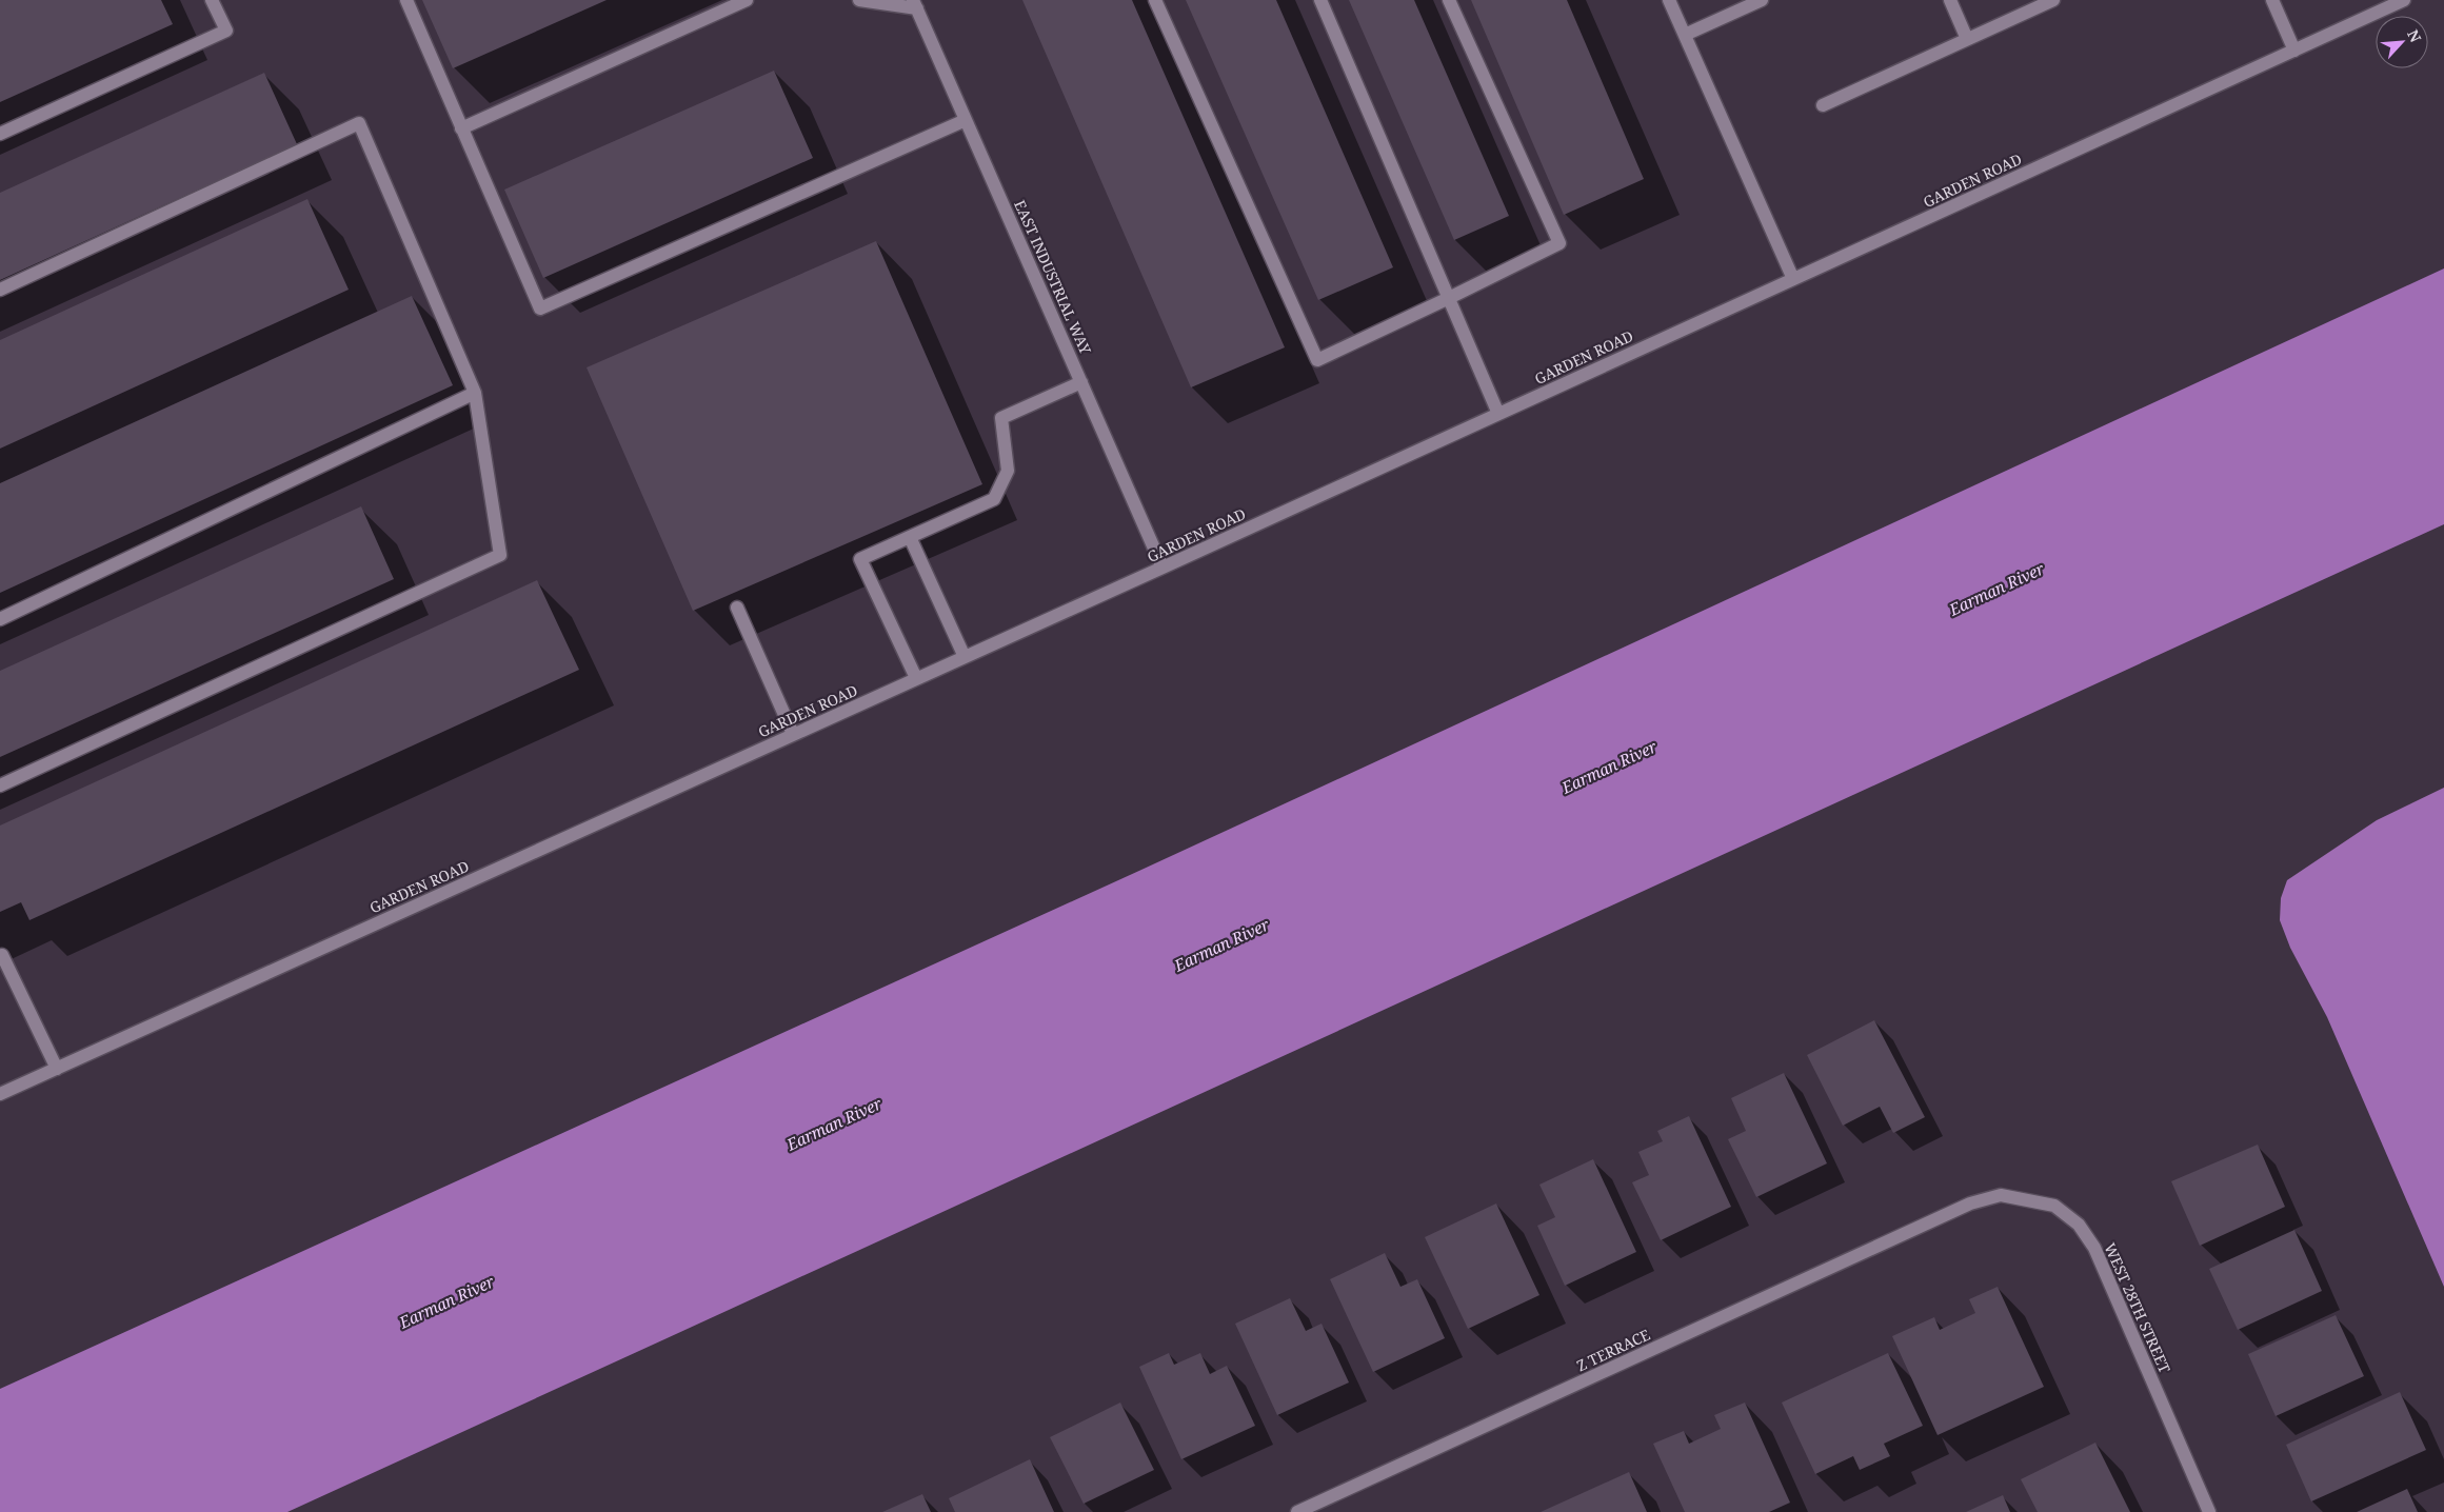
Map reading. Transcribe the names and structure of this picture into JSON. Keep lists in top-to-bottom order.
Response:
{
  "streets": {
    "street": [
      "GARDEN ROAD",
      "EAST INDUSTRIAL WAY",
      "WEST 28TH STREET",
      "Z TERRACE"
    ]
  },
  "crossings": [
    ["GARDEN ROAD", "EAST INDUSTRIAL WAY"],
    ["WEST 28TH STREET", "Z TERRACE"]
  ],
  "water": ["Earman River"],
  "north": "top right"
}
